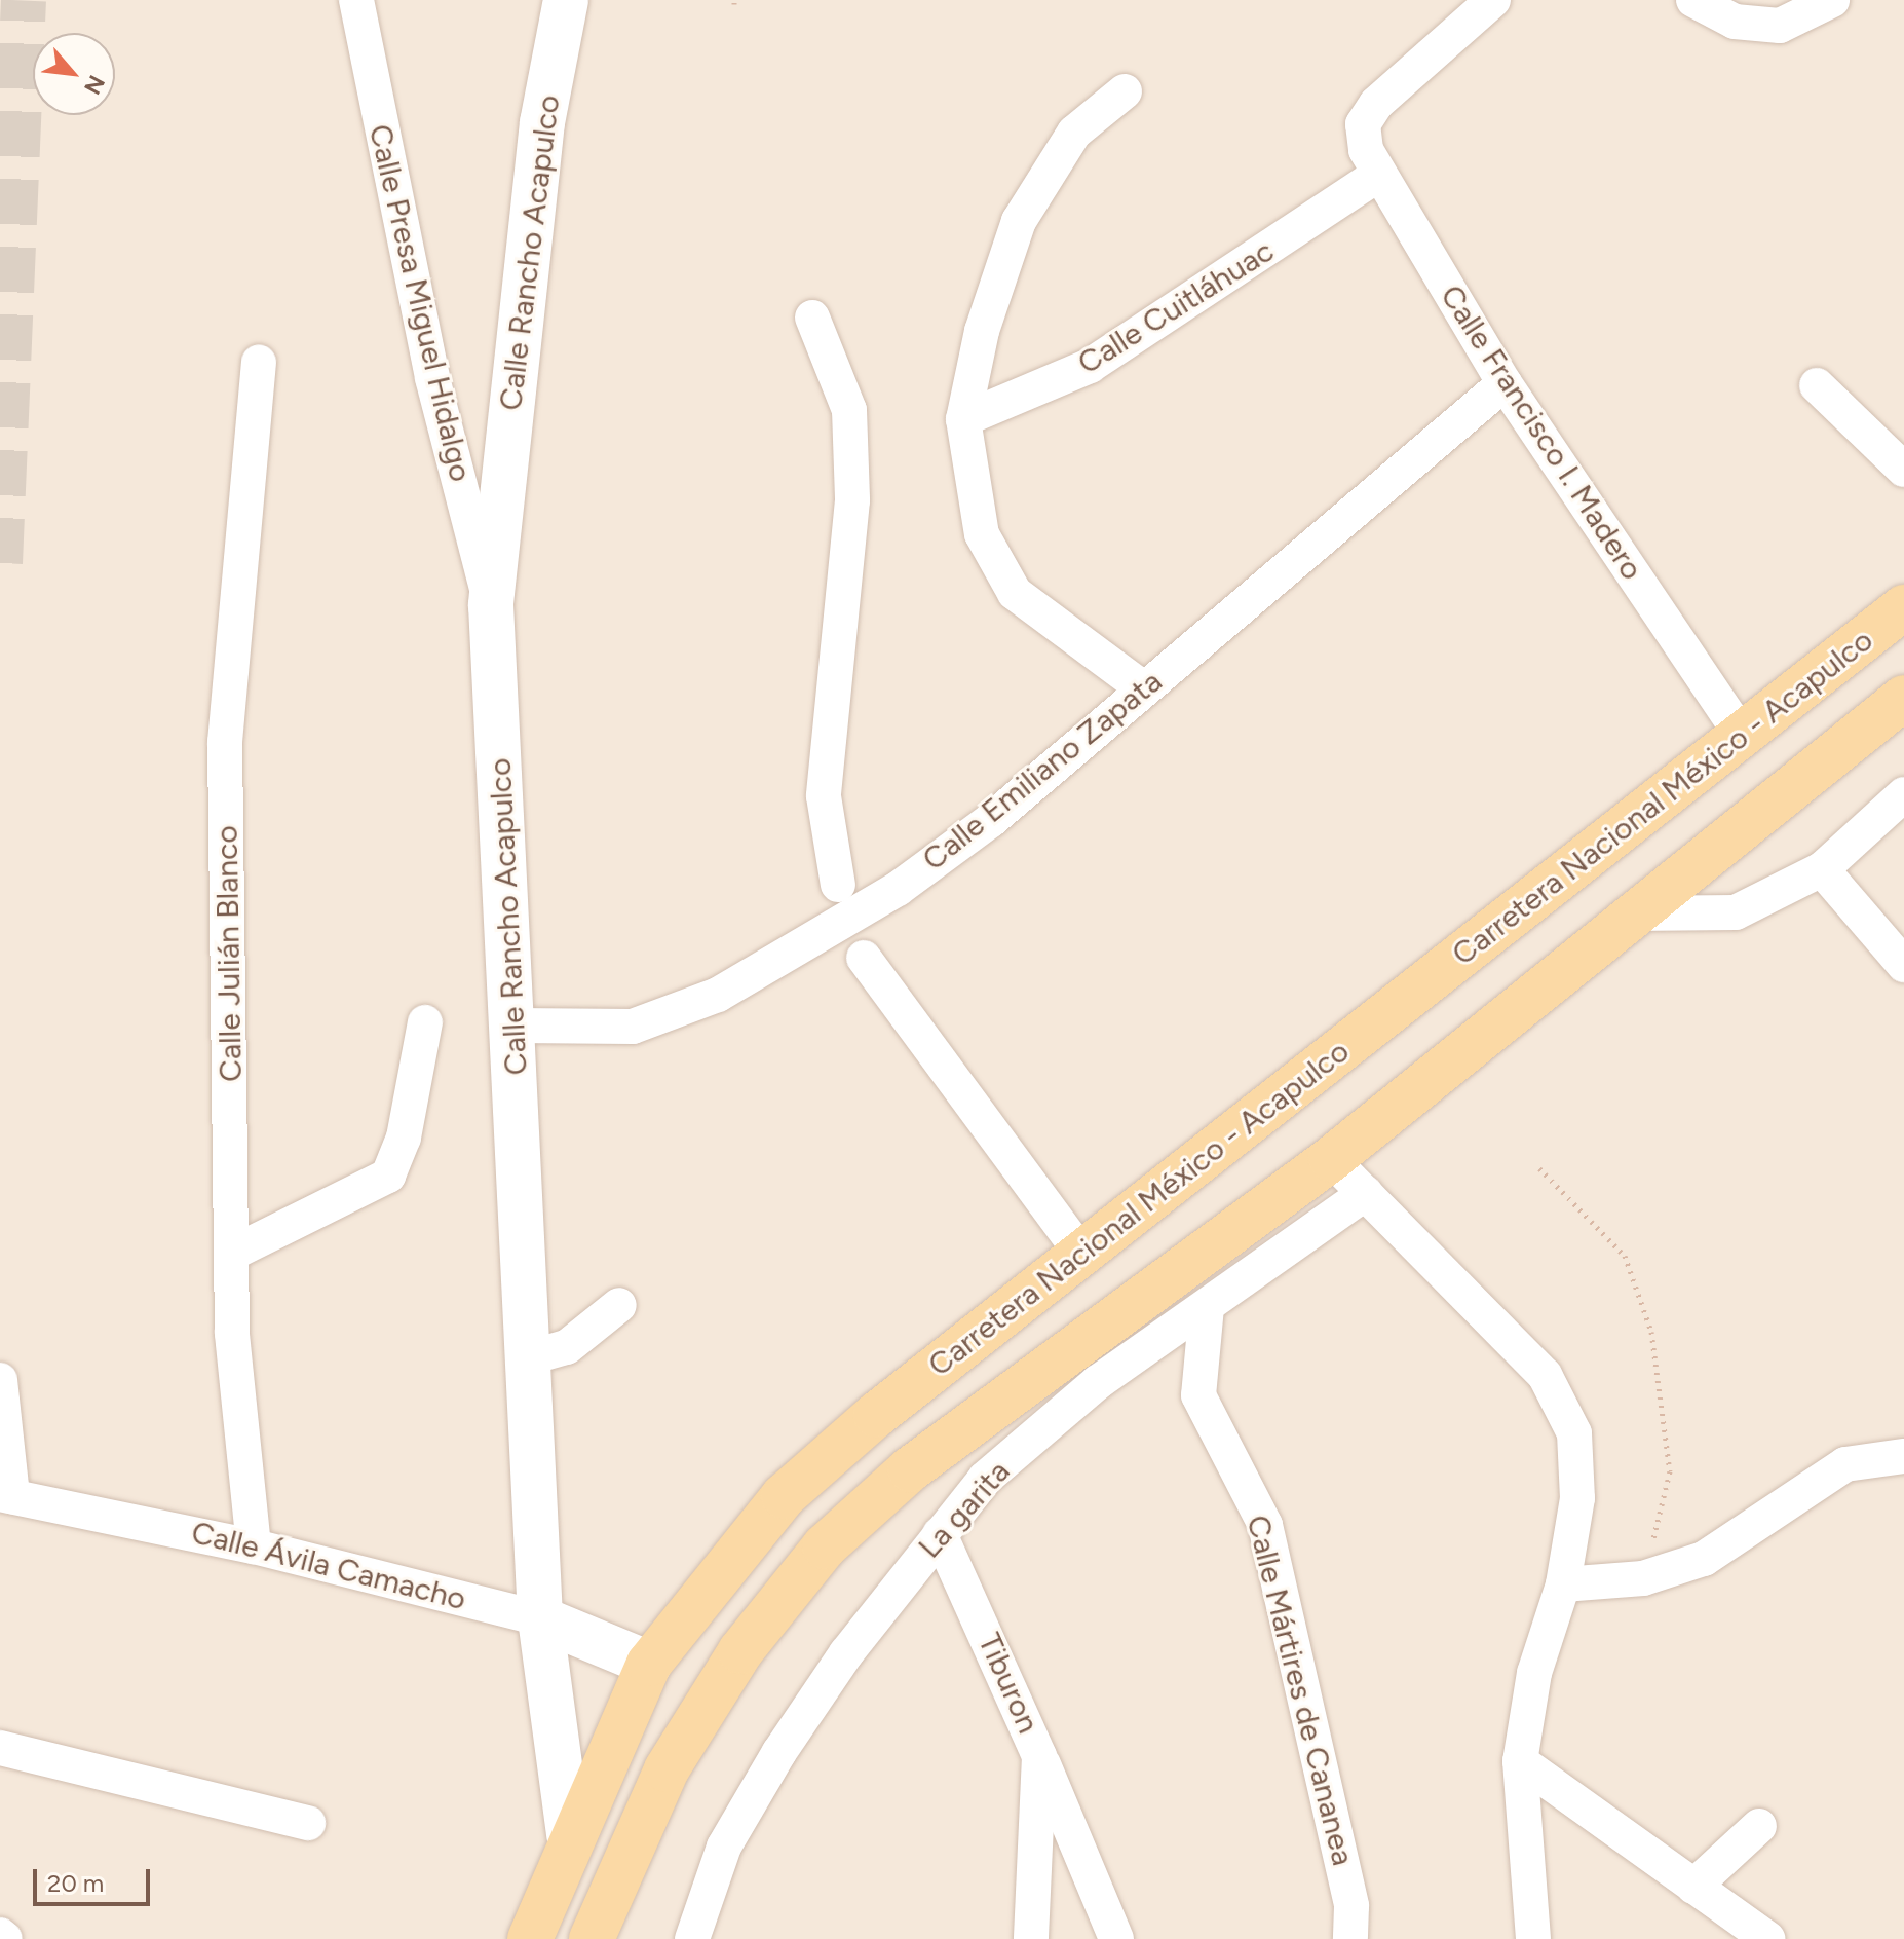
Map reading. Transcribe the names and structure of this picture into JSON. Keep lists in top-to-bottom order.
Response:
{
  "streets": {
    "main road": ["Calle Rancho Acapulco", "Carretera Nacional México - Acapulco", "Calle Ávila Camacho"],
    "street": [
      "Calle Presa Miguel Hidalgo",
      "Calle Cuitláhuac",
      "Calle Francisco I. Madero",
      "Calle Emiliano Zapata",
      "Calle Julián Blanco",
      "La garita",
      "Tiburon",
      "Calle Mártires de Cananea"
    ]
  },
  "crossings": [
    ["Calle Rancho Acapulco", "Calle Presa Miguel Hidalgo"],
    ["Calle Rancho Acapulco", "Calle Emiliano Zapata"],
    ["Calle Rancho Acapulco", "Carretera Nacional México - Acapulco"],
    ["Calle Rancho Acapulco", "Calle Ávila Camacho"],
    ["Calle Cuitláhuac", "Calle Francisco I. Madero"],
    ["Calle Francisco I. Madero", "Calle Emiliano Zapata"],
    ["Calle Francisco I. Madero", "Carretera Nacional México - Acapulco"],
    ["Carretera Nacional México - Acapulco", "Calle Ávila Camacho"],
    ["Calle Julián Blanco", "Calle Ávila Camacho"],
    ["La garita", "Tiburon"],
    ["La garita", "Calle Mártires de Cananea"]
  ],
  "scale_bar": "20 m",
  "north": "bottom right"
}
